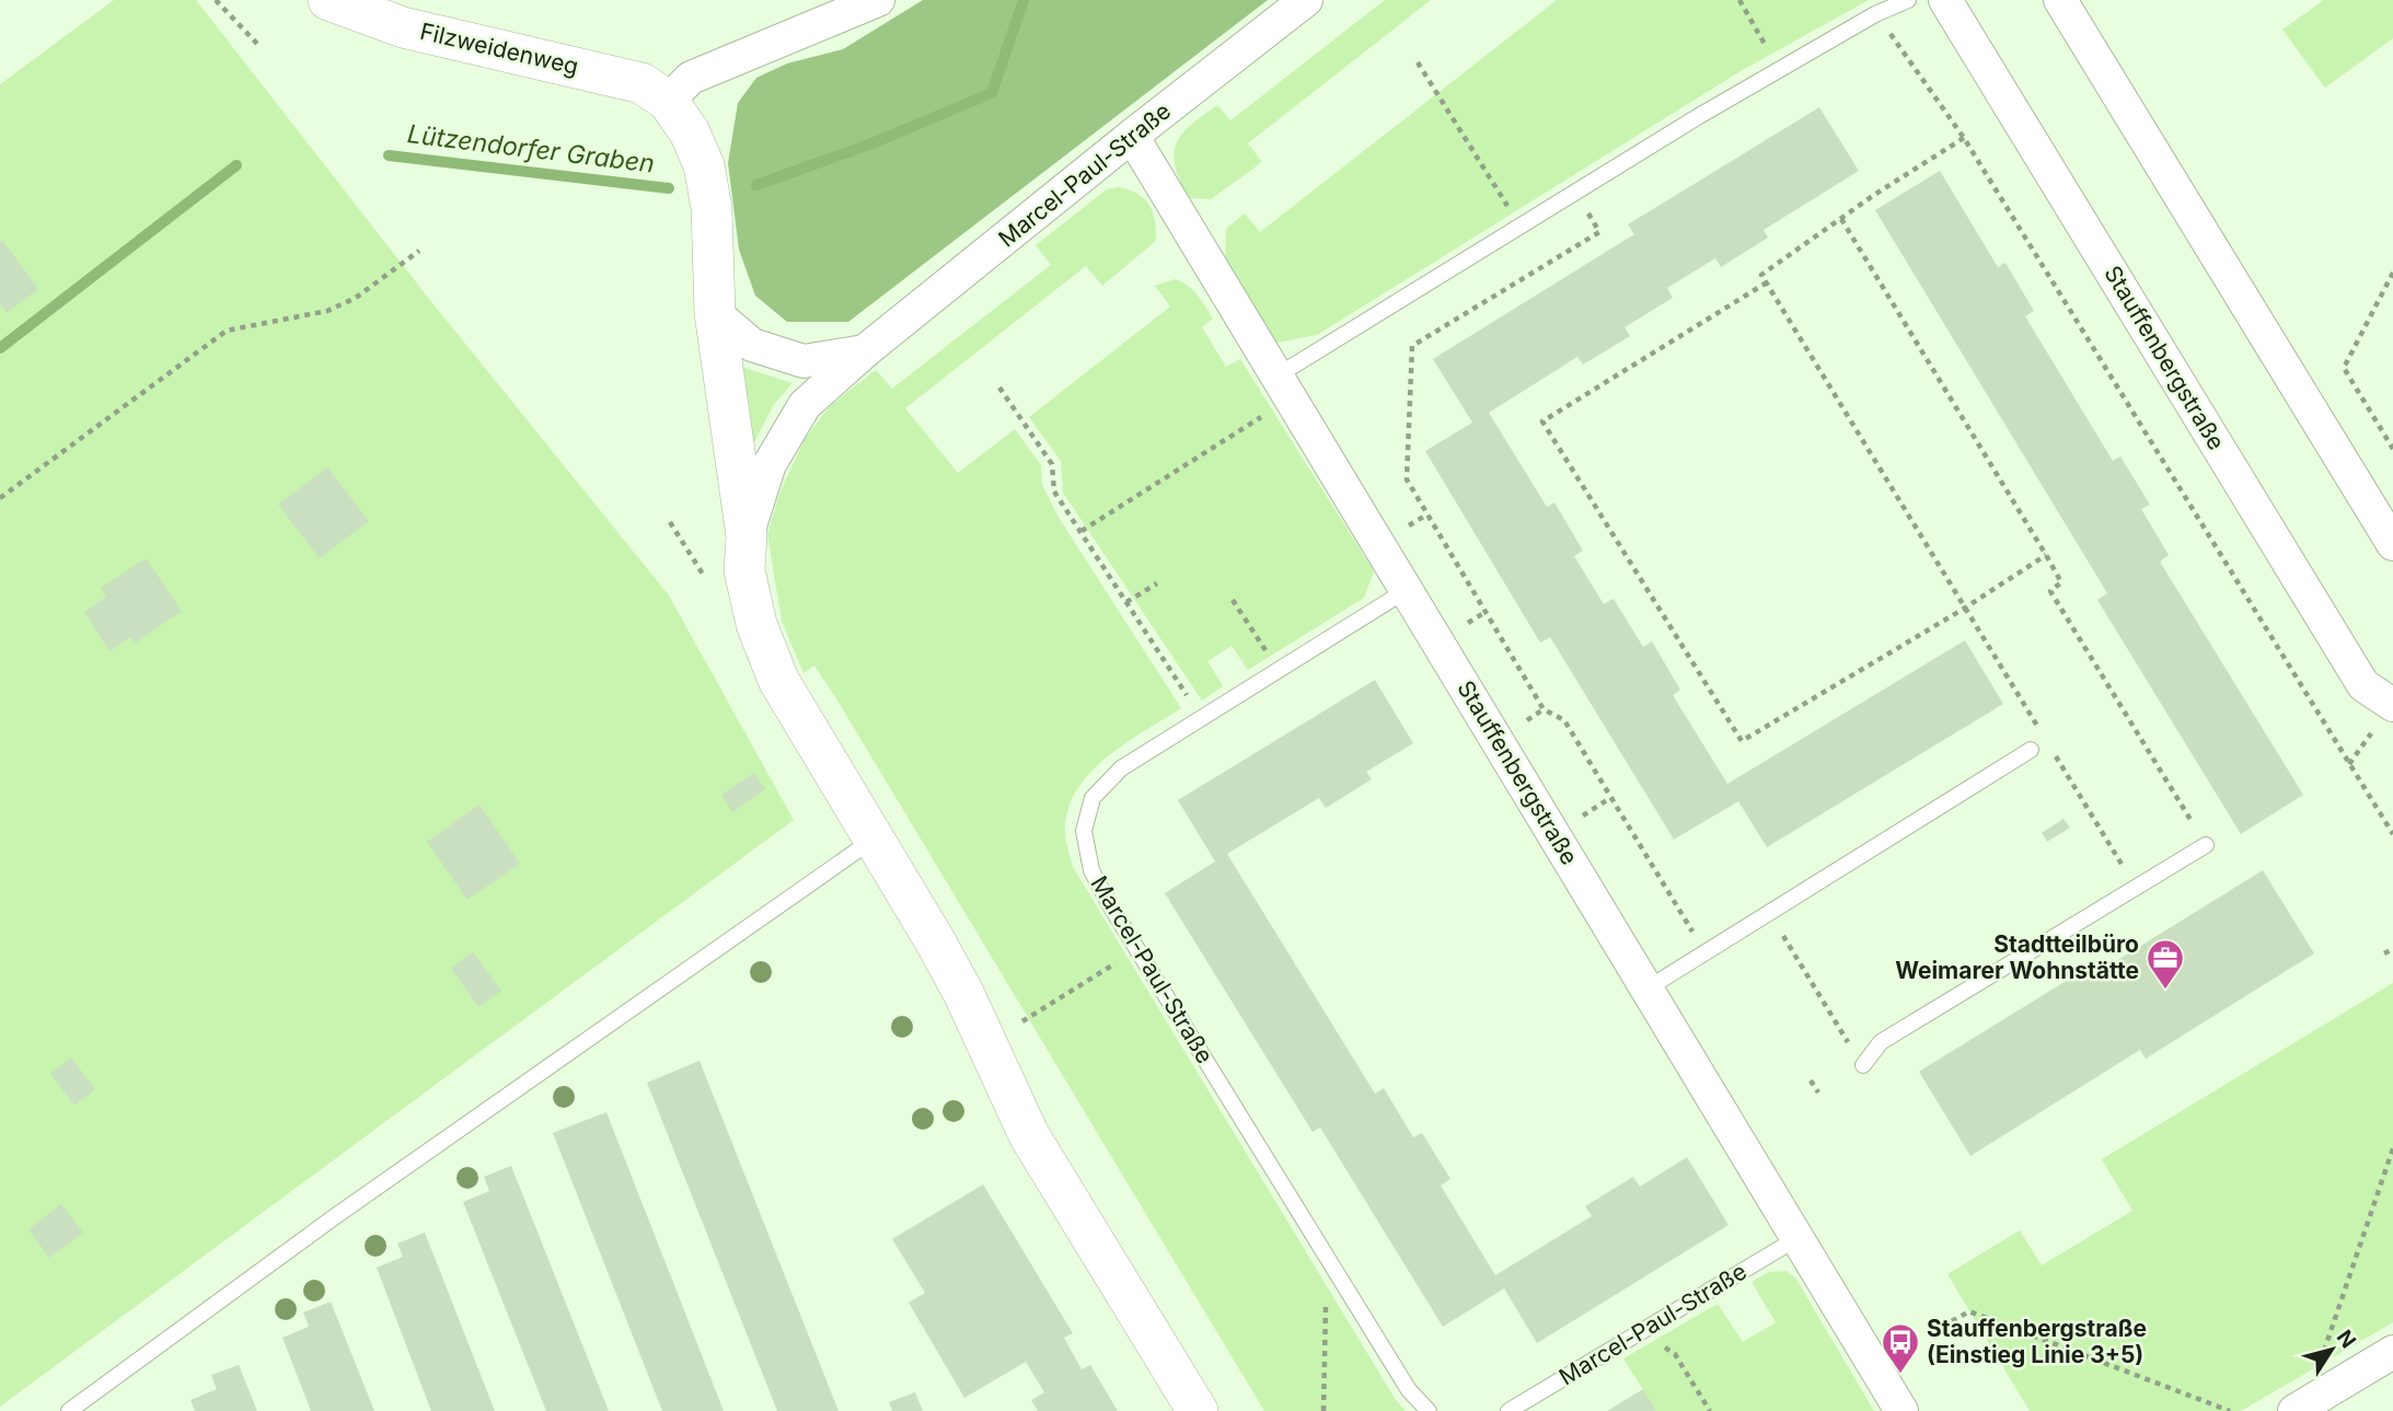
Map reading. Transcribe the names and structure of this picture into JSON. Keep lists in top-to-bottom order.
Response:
{
  "streets": {
    "street": ["Filzweidenweg", "Marcel-Paul-Straße", "Stauffenbergstraße"]
  },
  "crossings": [
    ["Filzweidenweg", "Marcel-Paul-Straße"],
    ["Marcel-Paul-Straße", "Stauffenbergstraße"]
  ],
  "water": ["Lützendorfer Graben"],
  "places": {
    "office": ["Stadtteilbüro Weimarer Wohnstätte"],
    "bus stop": ["Stauffenbergstraße (Einstieg Linie 3+5)"]
  },
  "north": "top right"
}
